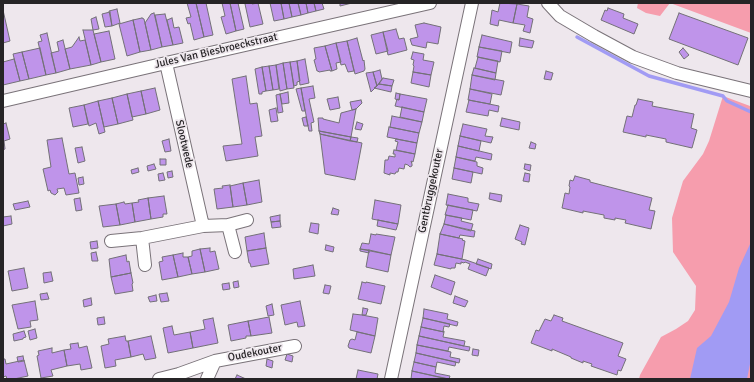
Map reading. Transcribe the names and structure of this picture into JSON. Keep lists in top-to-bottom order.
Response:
{
  "streets": {
    "street": [
      "Jules Van Biesbroeckstraat",
      "Slootwede",
      "Gentbruggekouter",
      "Oudekouter"
    ]
  },
  "crossings": [
    ["Jules Van Biesbroeckstraat", "Slootwede"]
  ]
}
